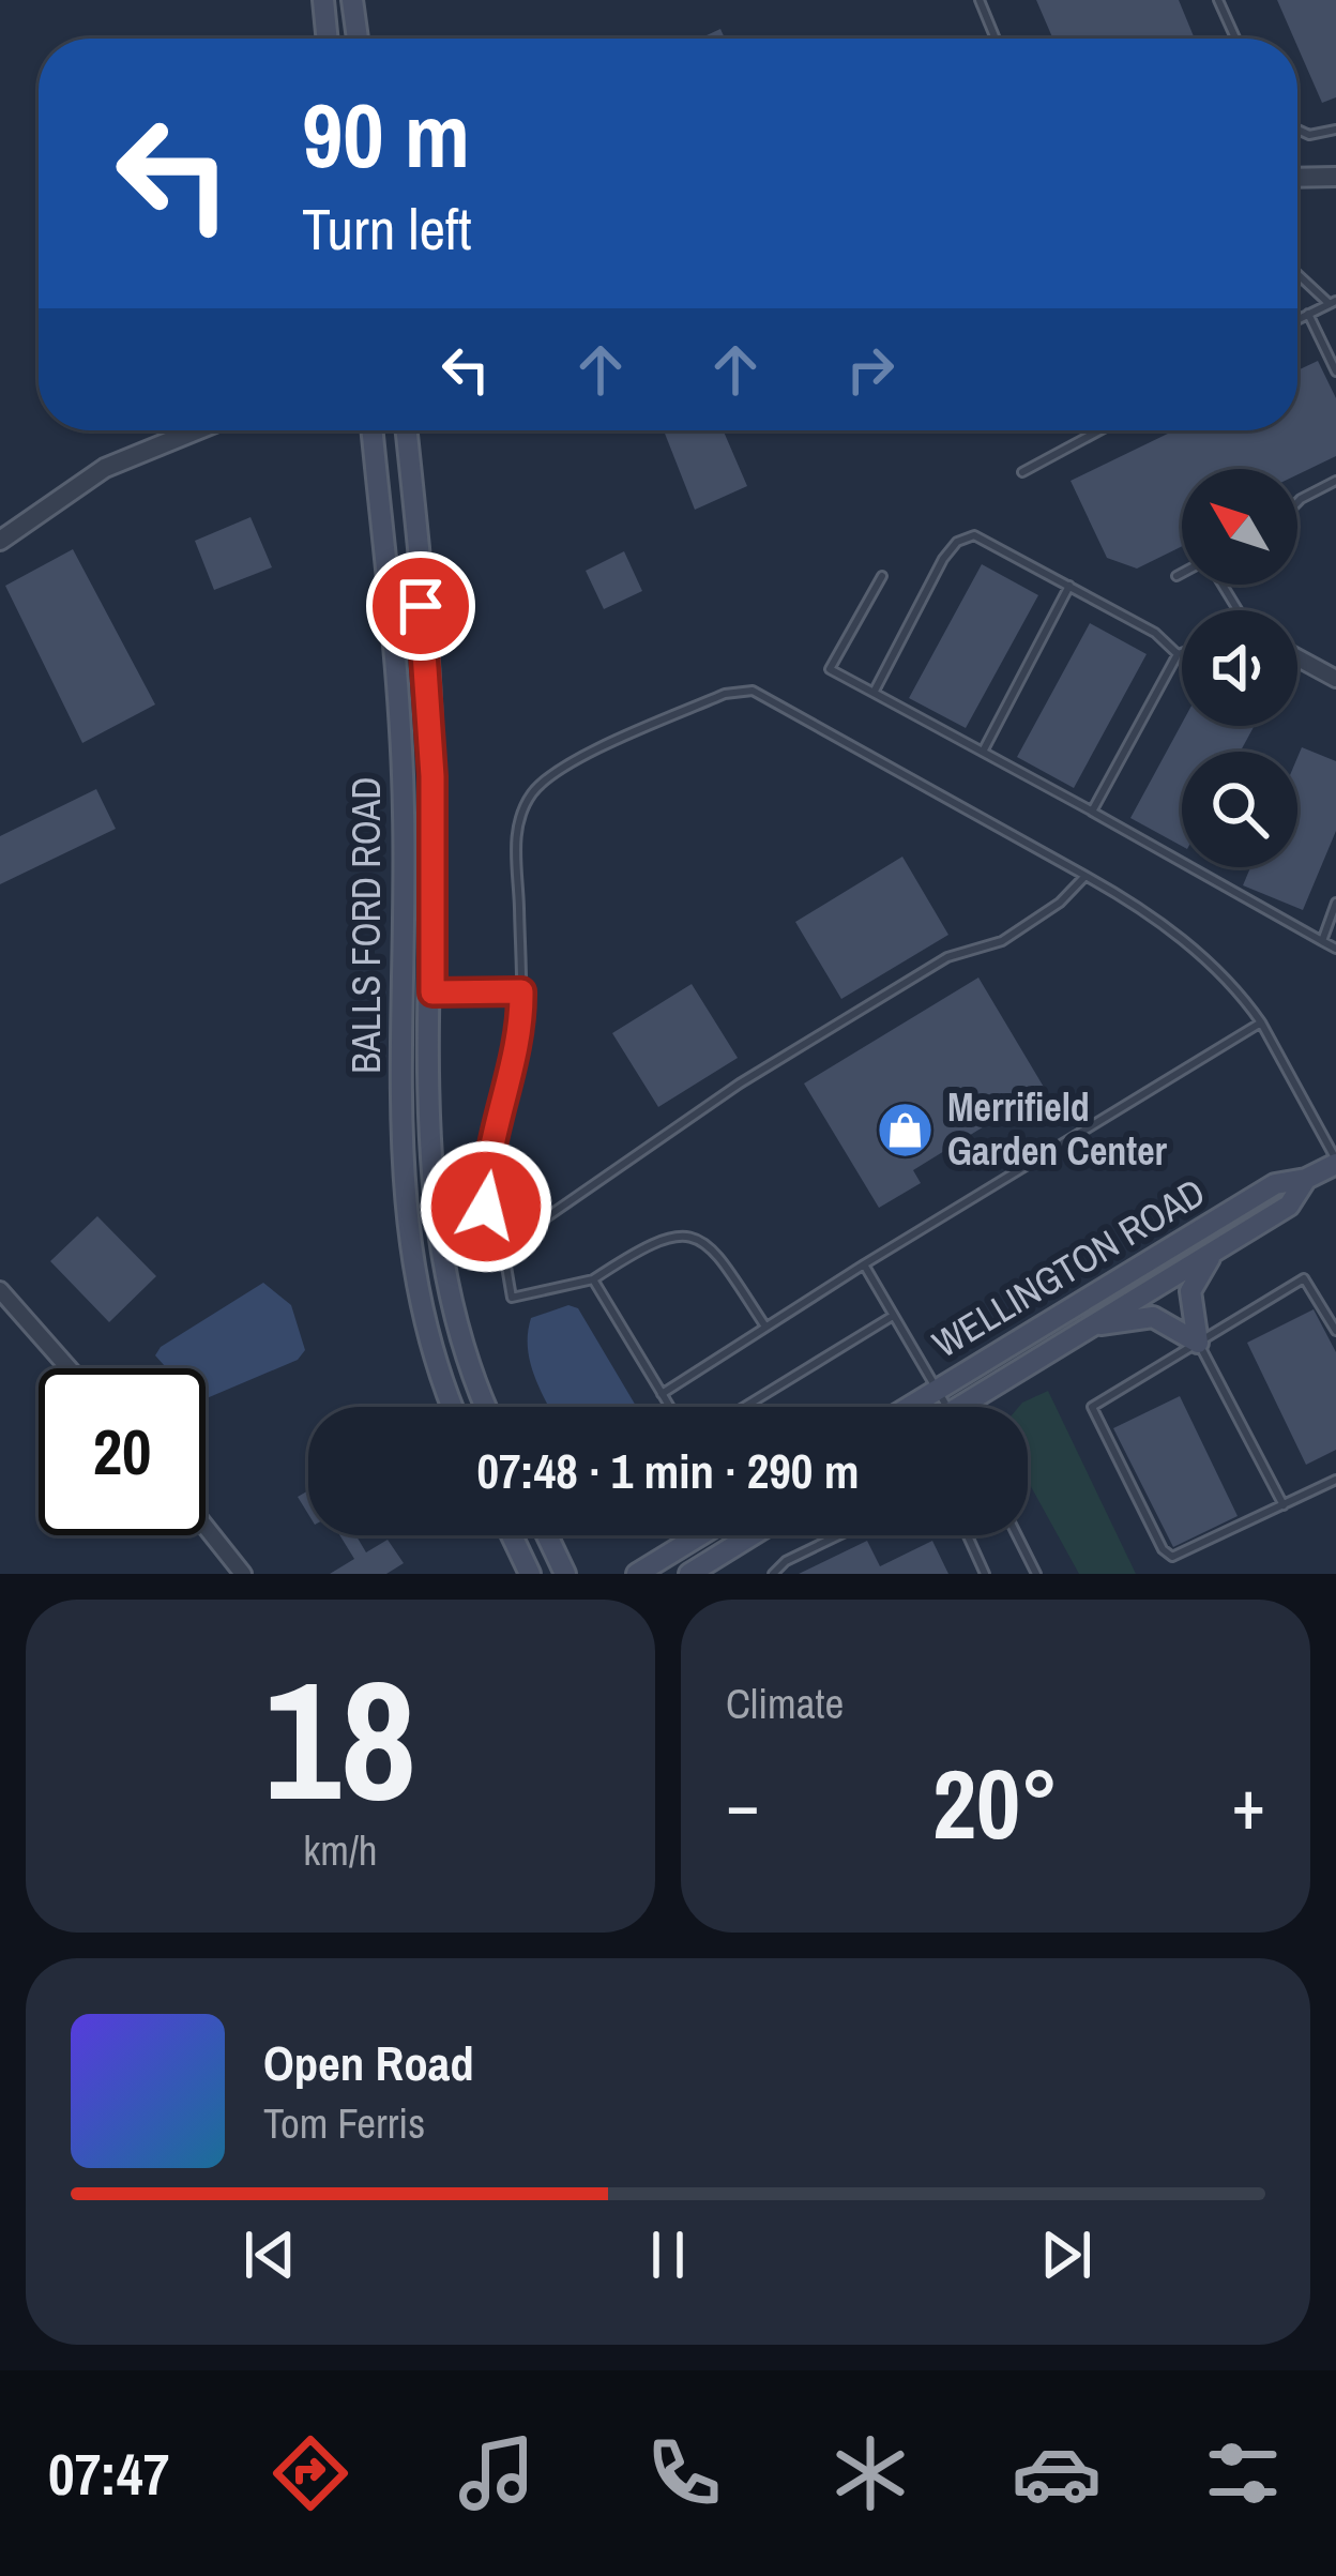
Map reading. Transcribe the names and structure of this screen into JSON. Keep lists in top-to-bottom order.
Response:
{
  "streets": {
    "main road": ["BALLS FORD ROAD", "WELLINGTON ROAD"]
  },
  "places": {
    "shop": ["Merrifield Garden Center"]
  },
  "north": "top left",
  "page": {
    "turn": ["90 m", "Turn left"],
    "limit": "20",
    "trip": "07:48 · 1 min · 290 m",
    "tile": [
      ["18", "km/h"],
      "Climate"
    ],
    "heat": ["−", "20°", "+"],
    "song": ["Open Road", "Tom Ferris"],
    "tabs": "07:47"
  }
}
